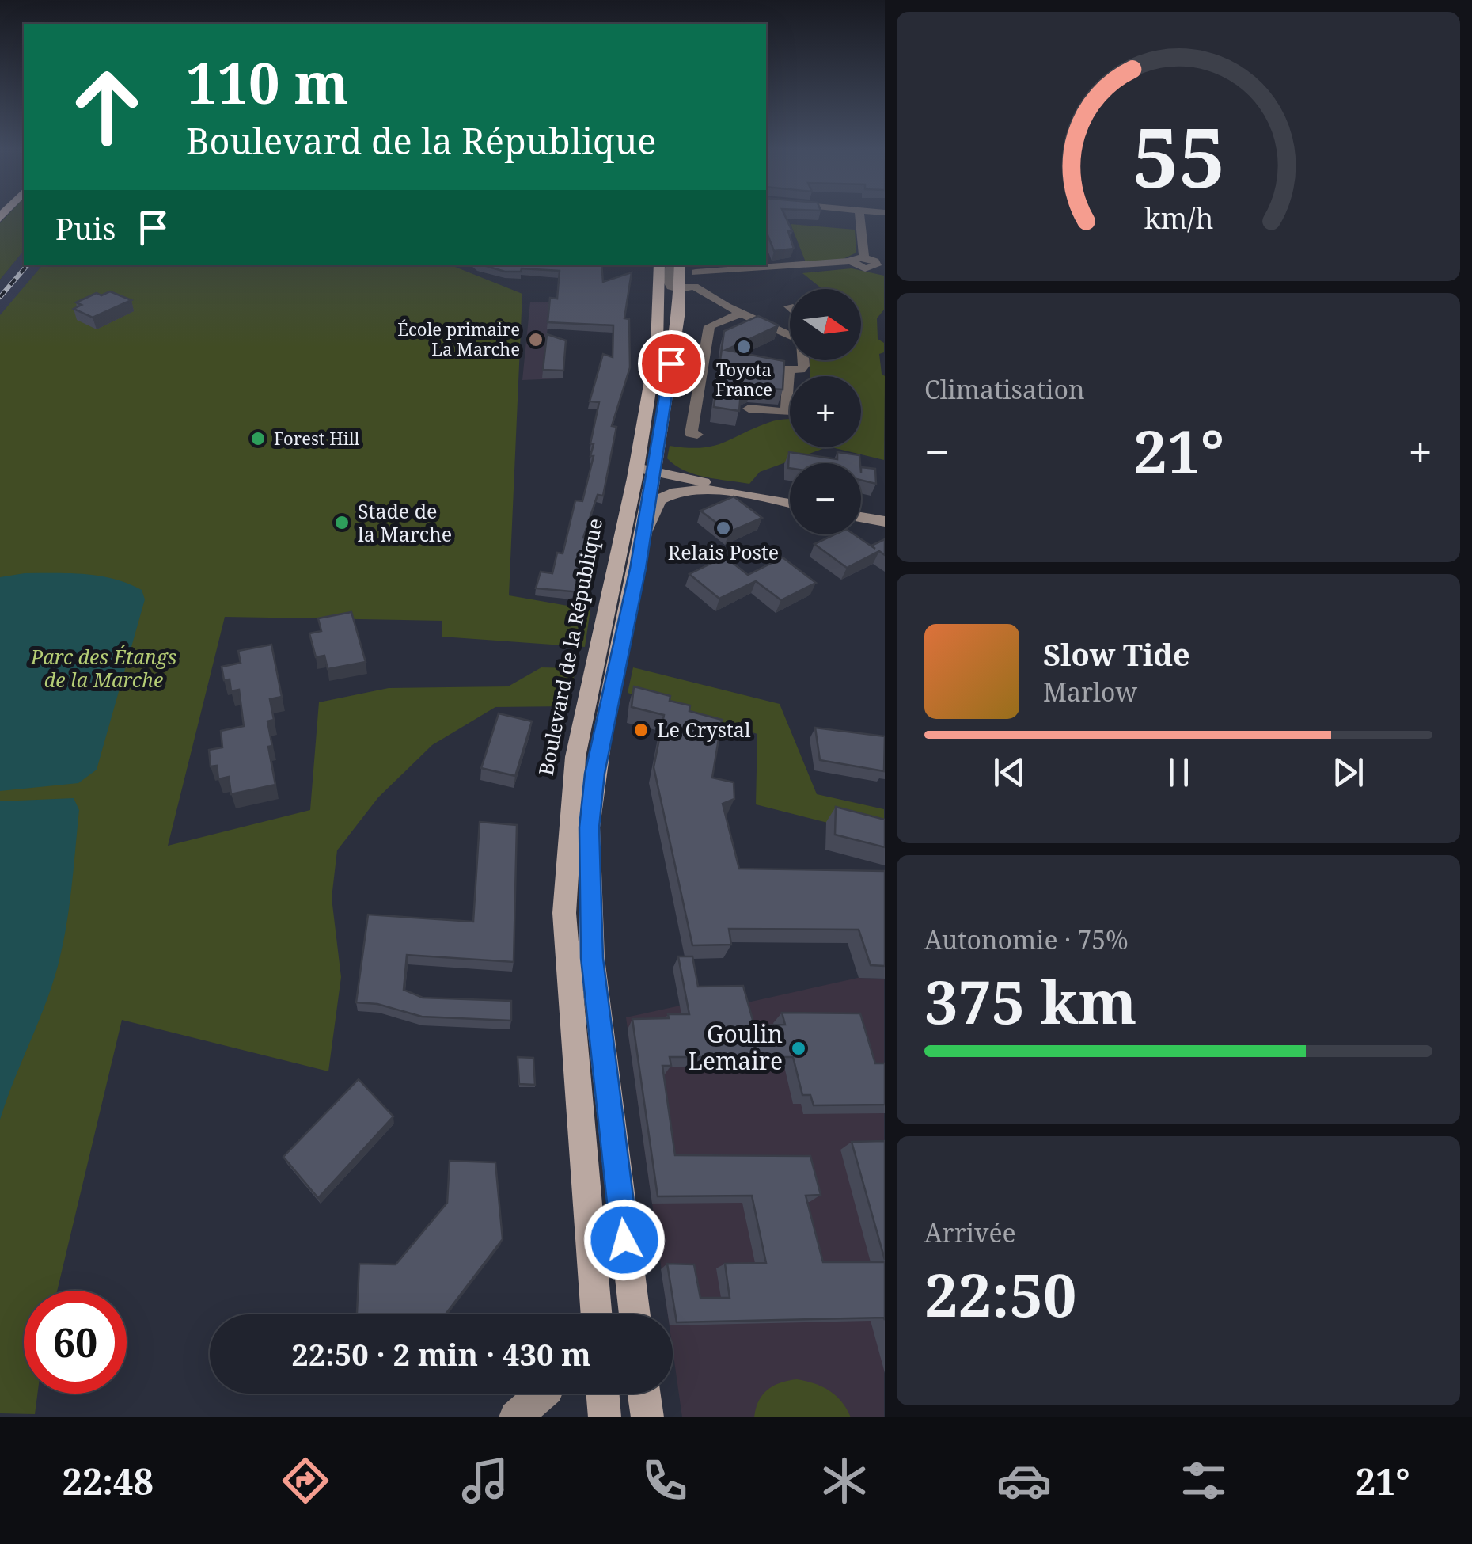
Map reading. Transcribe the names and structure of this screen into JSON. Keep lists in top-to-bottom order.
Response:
{
  "streets": {
    "main road": ["Boulevard de la République"]
  },
  "parks": ["Parc des Étangs de la Marche"],
  "places": [
    "École primaire La Marche",
    "Toyota France",
    "Forest Hill",
    "Stade de la Marche",
    "Relais Poste",
    "Le Crystal",
    "Goulin Lemaire"
  ],
  "north": "right",
  "page": {
    "turn": ["110 m", "Boulevard de la République"],
    "then": "Puis",
    "map_buttons": ["+", "−"],
    "tile": [
      "Climatisation",
      ["Autonomie · 75%", "375 km"],
      ["Arrivée", "22:50"]
    ],
    "heat": ["−", "21°", "+"],
    "song": ["Slow Tide", "Marlow"],
    "limit": "60",
    "trip": "22:50 · 2 min · 430 m",
    "tabs": ["22:48", "21°"],
    "gauge": ["55", "km/h"]
  }
}
